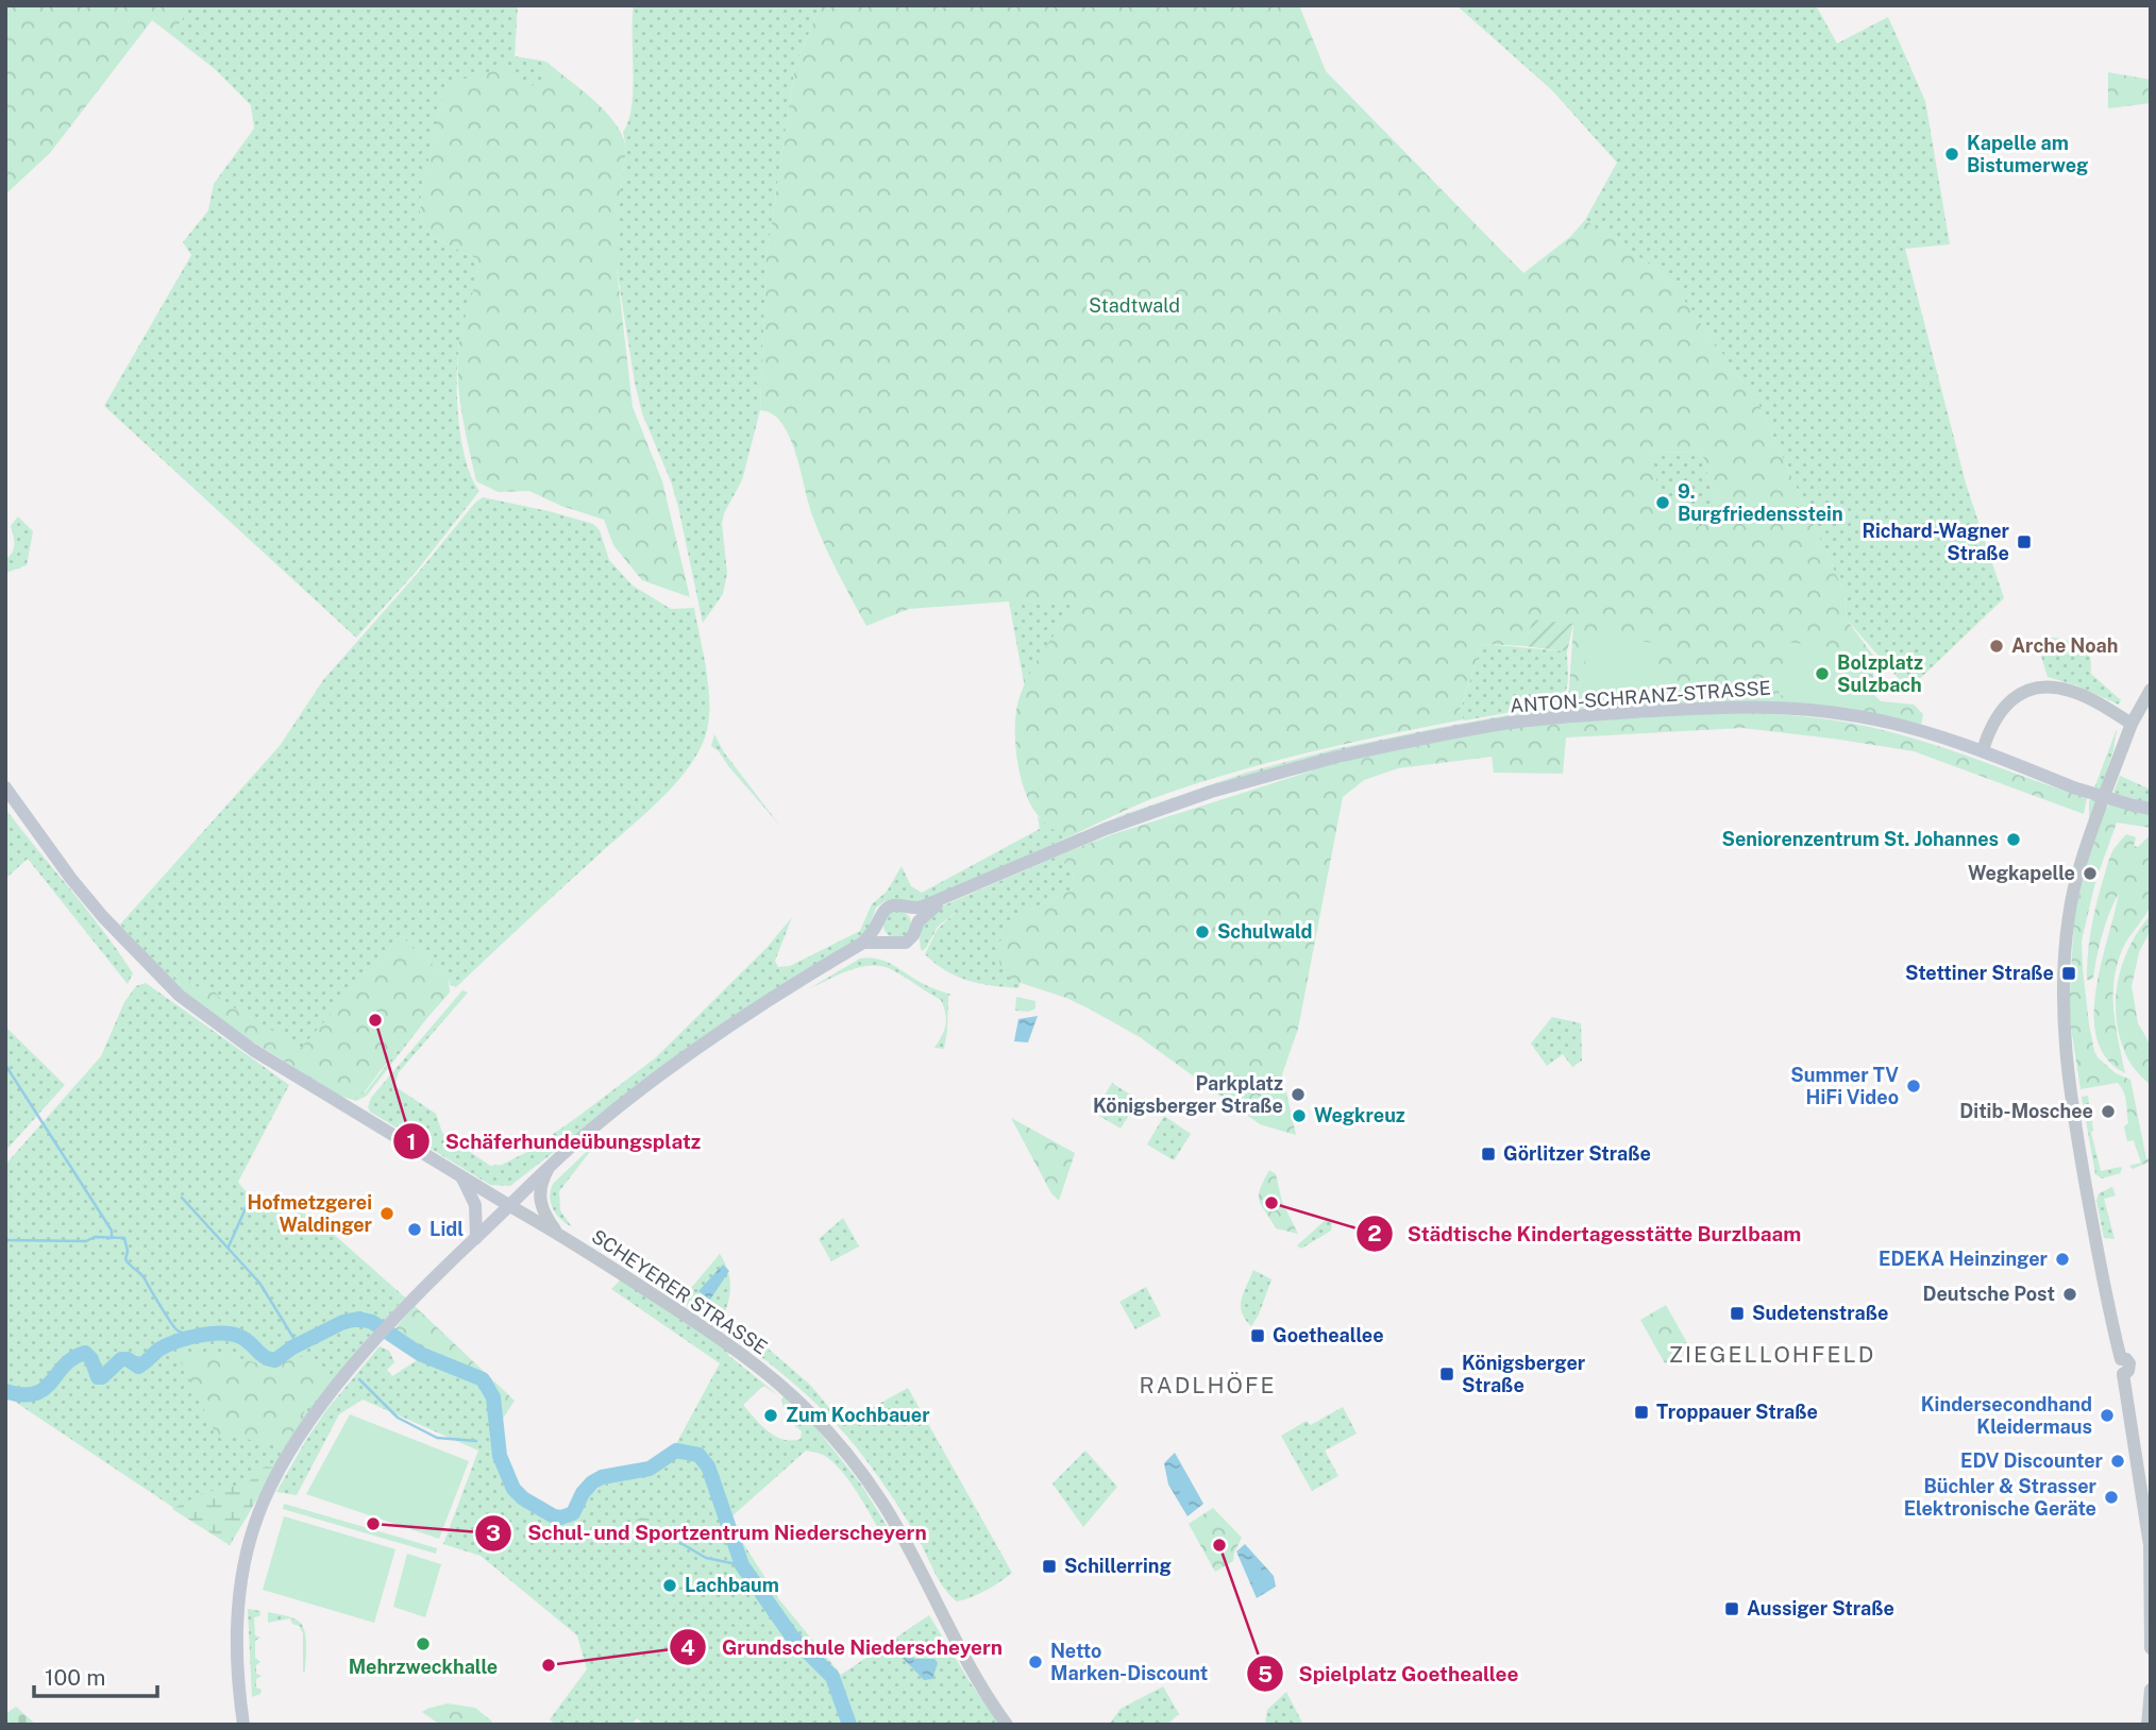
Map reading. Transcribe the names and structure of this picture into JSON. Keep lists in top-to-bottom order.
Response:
{
  "streets": {
    "main road": ["ANTON-SCHRANZ-STRASSE"],
    "street": ["SCHEYERER STRASSE"]
  },
  "crossings": [
    ["ANTON-SCHRANZ-STRASSE", "SCHEYERER STRASSE"]
  ],
  "districts": ["ZIEGELLOHFELD", "RADLHÖFE"],
  "parks": ["Stadtwald"],
  "places": {
    "other": [
      "Kapelle am Bistumerweg",
      "9. Burgfriedensstein",
      "Arche Noah",
      "Bolzplatz Sulzbach",
      "Seniorenzentrum St. Johannes",
      "Wegkapelle",
      "Schulwald",
      "Schäferhundeübungsplatz",
      "Summer TV HiFi Video",
      "Parkplatz Königsberger Straße",
      "Ditib-Moschee",
      "Wegkreuz",
      "Städtische Kindertagesstätte Burzlbaam",
      "Hofmetzgerei Waldinger",
      "Lidl",
      "EDEKA Heinzinger",
      "Deutsche Post",
      "Zum Kochbauer",
      "Kindersecondhand Kleidermaus",
      "EDV Discounter",
      "Büchler & Strasser Elektronische Geräte",
      "Schul- und Sportzentrum Niederscheyern",
      "Spielplatz Goetheallee",
      "Lachbaum",
      "Mehrzweckhalle",
      "Netto Marken-Discount",
      "Grundschule Niederscheyern"
    ],
    "transit": [
      "Richard-Wagner Straße",
      "Stettiner Straße",
      "Görlitzer Straße",
      "Sudetenstraße",
      "Goetheallee",
      "Königsberger Straße",
      "Troppauer Straße",
      "Schillerring",
      "Aussiger Straße"
    ]
  },
  "scale_bar": "100 m"
}
